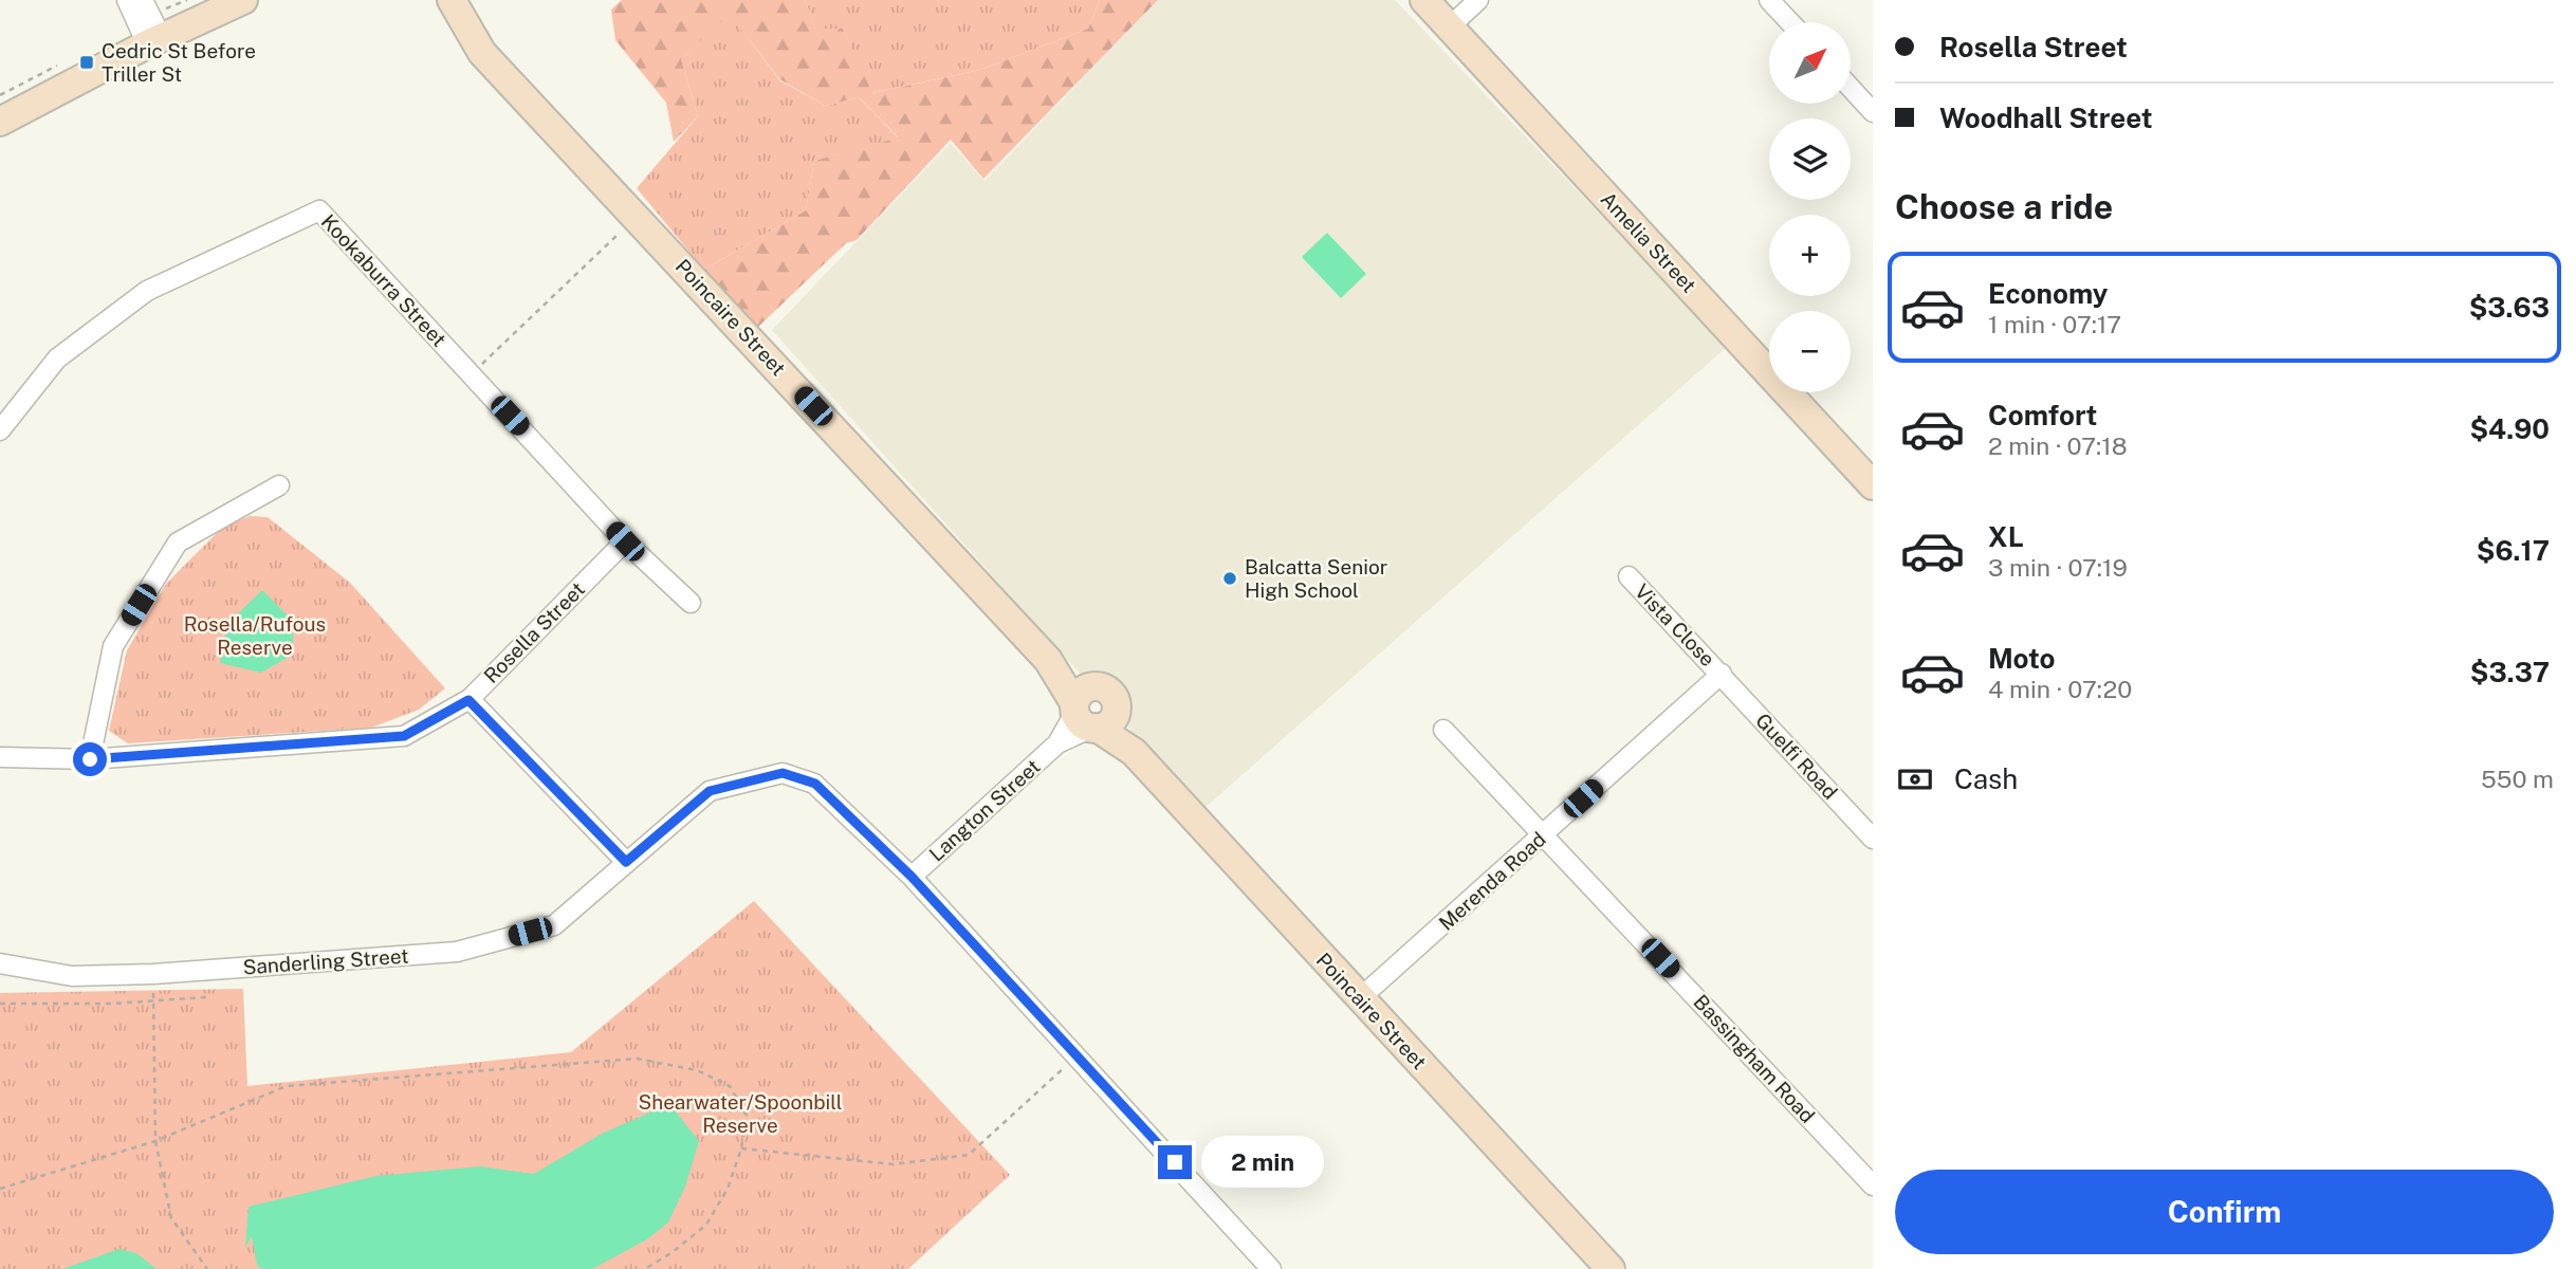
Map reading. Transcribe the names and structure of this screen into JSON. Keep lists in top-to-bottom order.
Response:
{
  "streets": {
    "street": [
      "Amelia Street",
      "Kookaburra Street",
      "Poincaire Street",
      "Vista Close",
      "Rosella Street",
      "Guelfi Road",
      "Langton Street",
      "Merenda Road",
      "Sanderling Street",
      "Bassingham Road"
    ]
  },
  "crossings": [
    ["Kookaburra Street", "Rosella Street"],
    ["Poincaire Street", "Langton Street"],
    ["Poincaire Street", "Merenda Road"],
    ["Vista Close", "Guelfi Road"],
    ["Vista Close", "Merenda Road"],
    ["Guelfi Road", "Merenda Road"],
    ["Langton Street", "Sanderling Street"],
    ["Merenda Road", "Bassingham Road"]
  ],
  "parks": ["Rosella/Rufous Reserve", "Shearwater/Spoonbill Reserve"],
  "places": {
    "transit": ["Cedric St Before Triller St"],
    "other": ["Balcatta Senior High School"]
  },
  "north": "top right",
  "page": {
    "banner": ["Rosella Street", "Woodhall Street"],
    "map_buttons": ["+", "−"],
    "heading": "Choose a ride",
    "list": [
      {
        "name": "Economy",
        "note": "1 min · 07:17",
        "value": "$3.63"
      },
      {
        "name": "Comfort",
        "note": "2 min · 07:18",
        "value": "$4.90"
      },
      {
        "name": "XL",
        "note": "3 min · 07:19",
        "value": "$6.17"
      },
      {
        "name": "Moto",
        "note": "4 min · 07:20",
        "value": "$3.37"
      }
    ],
    "pay": ["Cash", "550 m"],
    "bubble": "2 min",
    "buttons": "Confirm"
  }
}
